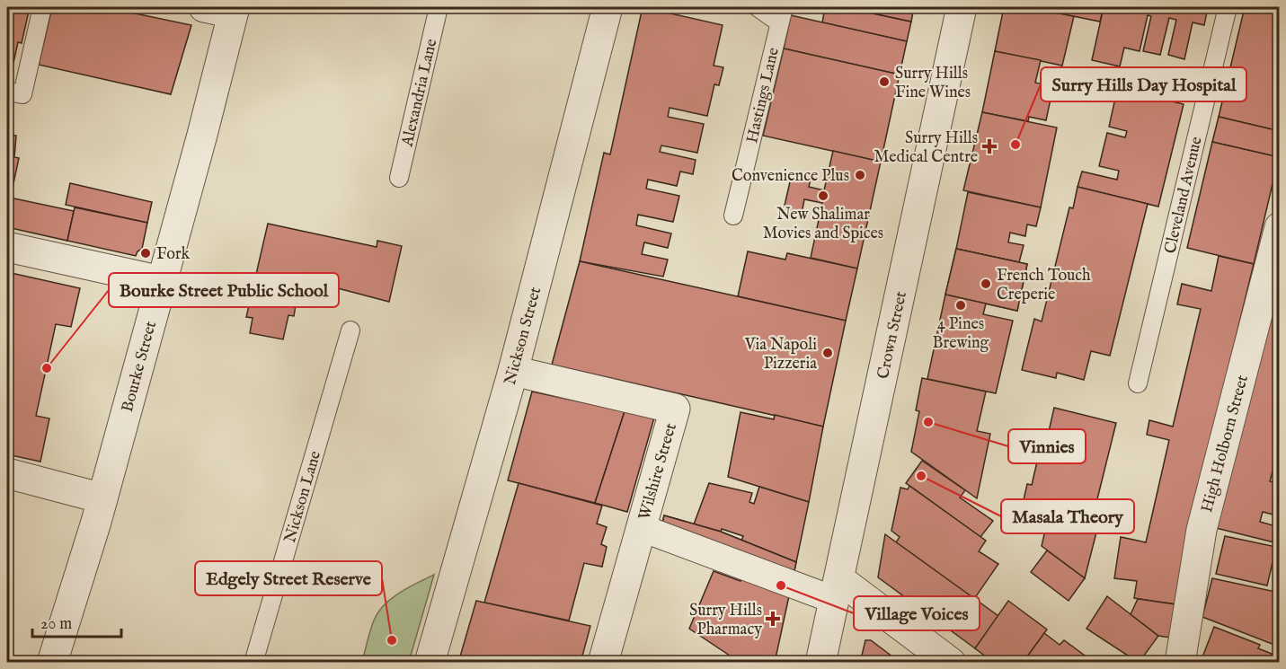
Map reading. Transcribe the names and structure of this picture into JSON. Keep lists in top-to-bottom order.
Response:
{
  "streets": {
    "street": [
      "Crown Street",
      "Nickson Street",
      "Bourke Street",
      "High Holborn Street",
      "Wilshire Street"
    ],
    "lane": [
      "Alexandria Lane",
      "Hastings Lane",
      "Cleveland Avenue",
      "Nickson Lane"
    ]
  },
  "crossings": [
    ["Nickson Street", "Wilshire Street"]
  ],
  "places": {
    "other": [
      "Surry Hills Fine Wines",
      "Surry Hills Day Hospital",
      "Convenience Plus",
      "New Shalimar Movies and Spices",
      "Fork",
      "French Touch Creperie",
      "4 Pines Brewing",
      "Via Napoli Pizzeria",
      "Bourke Street Public School",
      "Vinnies",
      "Masala Theory",
      "Village Voices",
      "Edgely Street Reserve"
    ],
    "health": ["Surry Hills Medical Centre", "Surry Hills Pharmacy"]
  },
  "scale_bar": "20 m"
}
